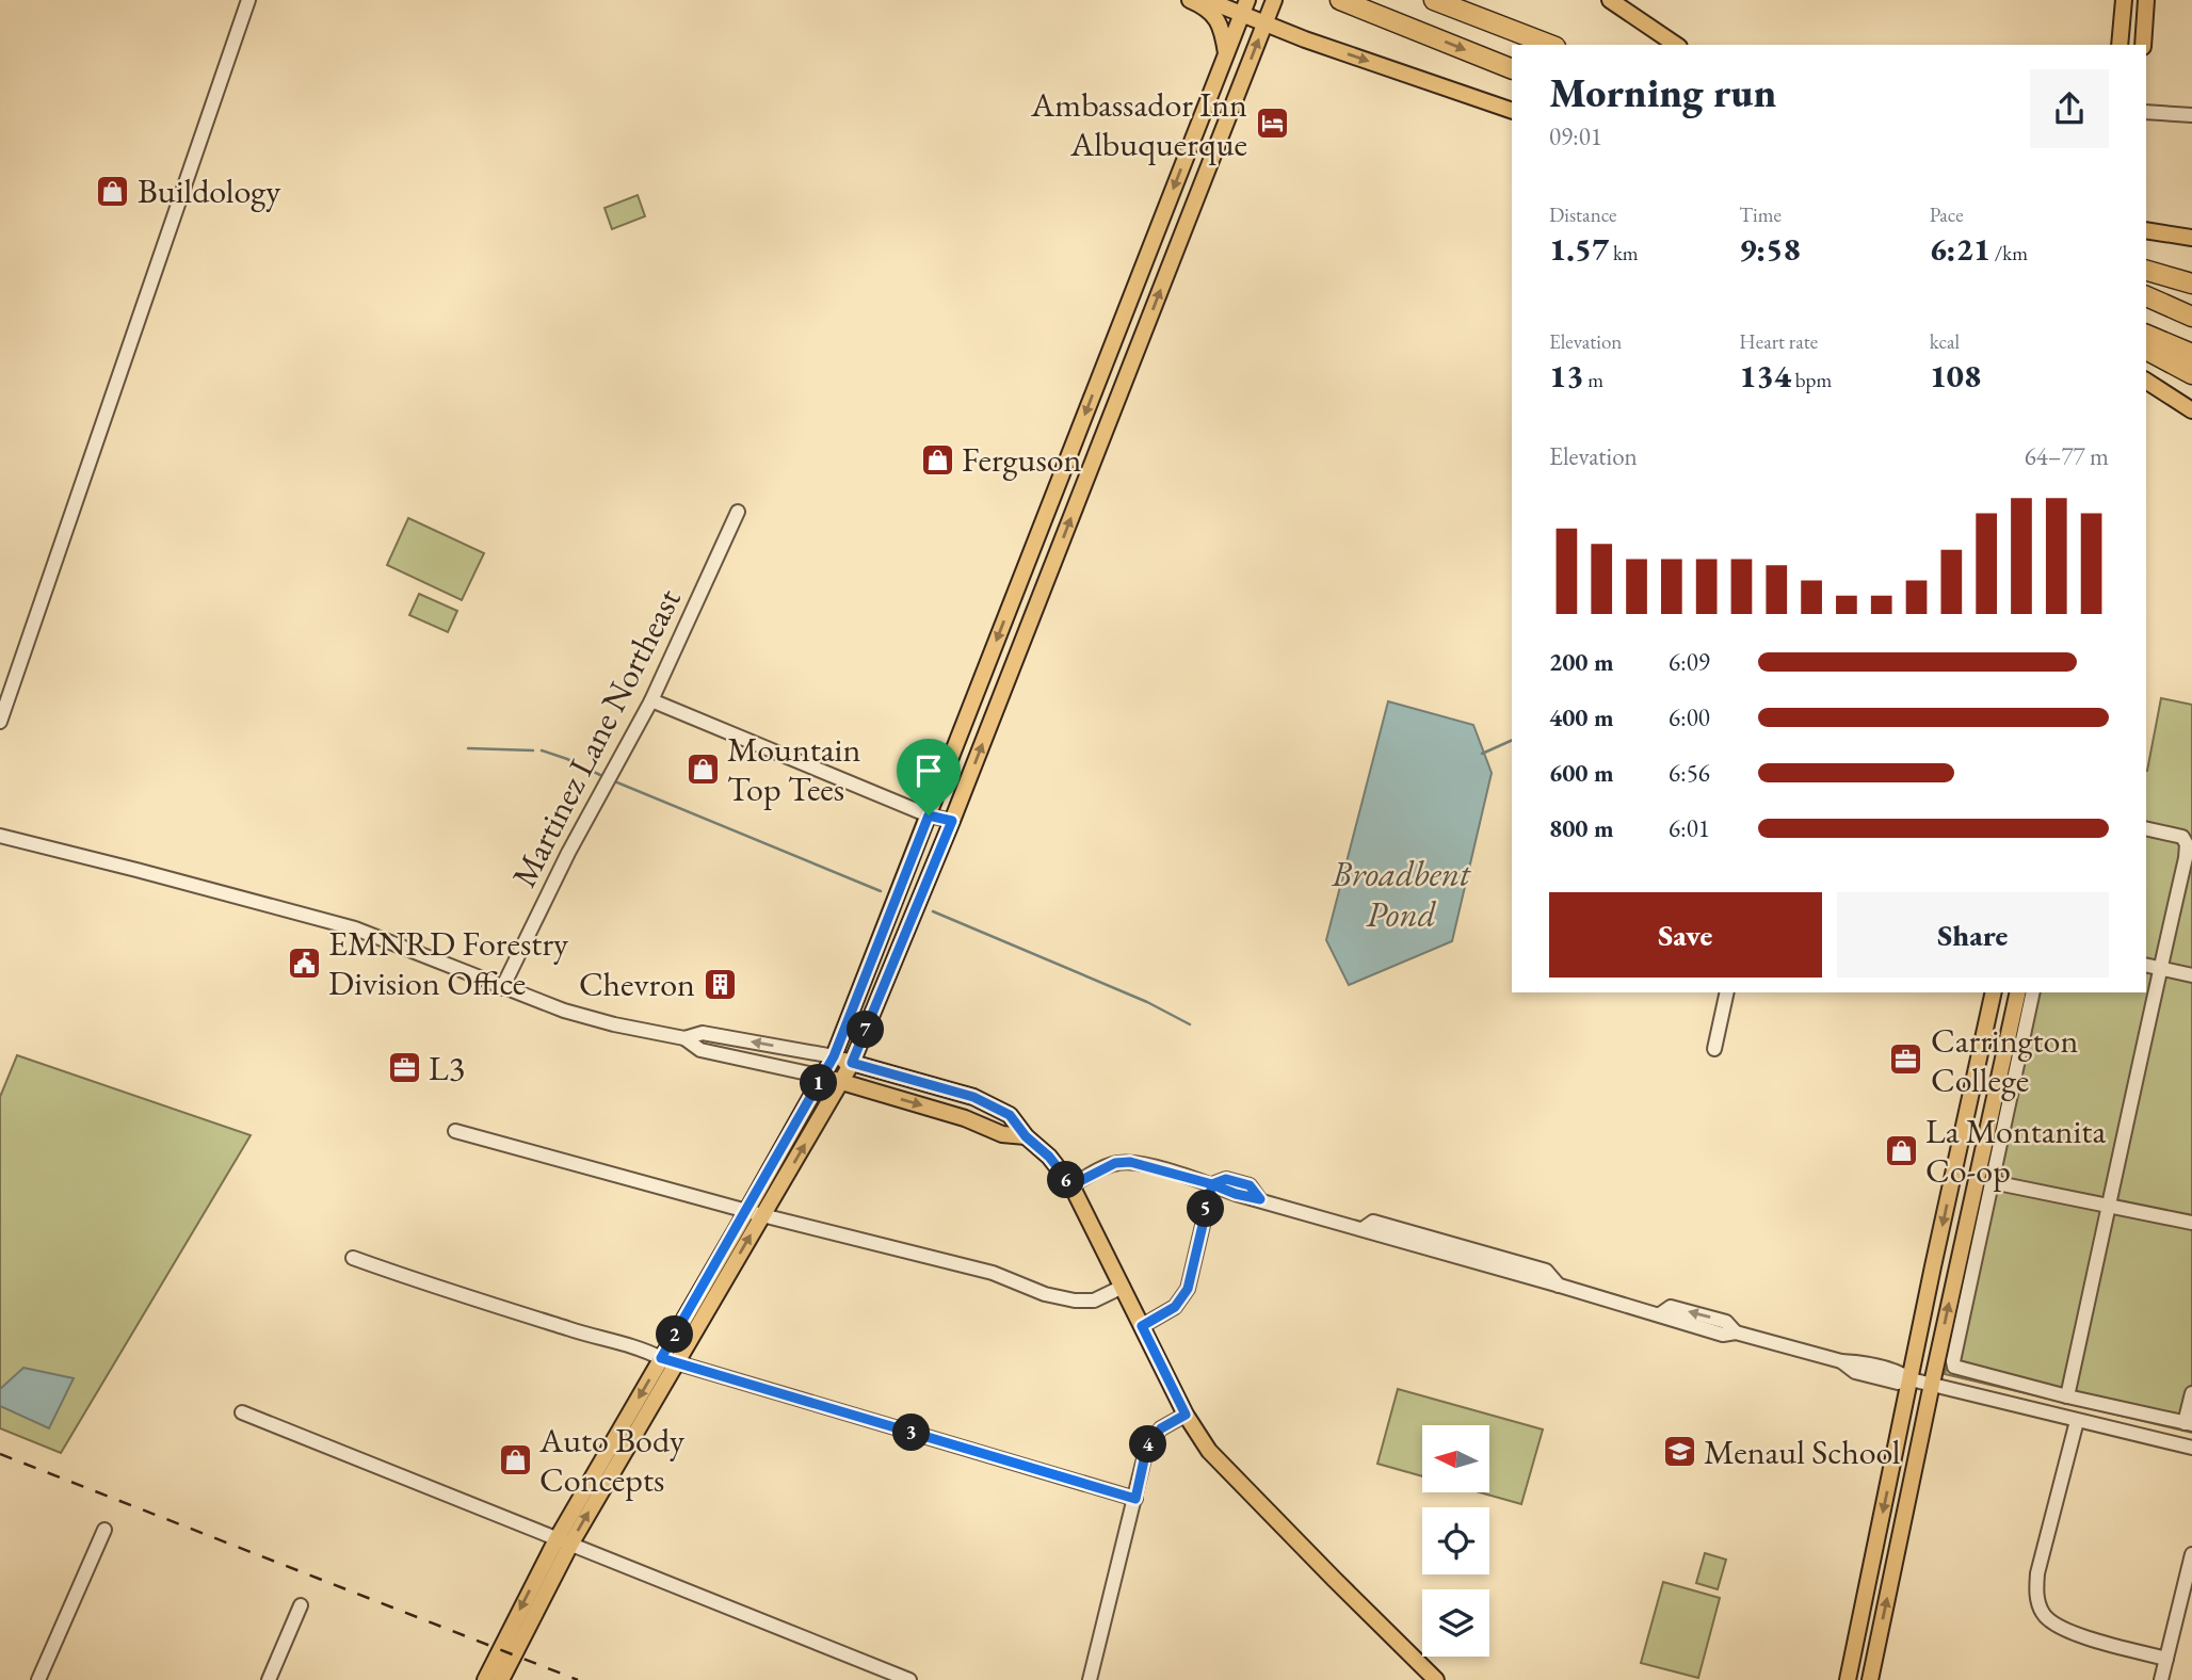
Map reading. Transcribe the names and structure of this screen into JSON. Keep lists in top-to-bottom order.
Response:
{
  "streets": {
    "street": ["Martinez Lane Northeast"]
  },
  "water": ["Broadbent Pond"],
  "places": {
    "hotel": ["Ambassador Inn Albuquerque"],
    "shop": [
      "Buildology",
      "Ferguson",
      "Mountain Top Tees",
      "La Montanita Co-op",
      "Auto Body Concepts"
    ],
    "public building": ["EMNRD Forestry Division Office"],
    "building": ["Chevron"],
    "office": ["Carrington College", "L3"],
    "school or university": ["Menaul School"]
  },
  "north": "left",
  "page": {
    "heading": ["Morning run", "09:01"],
    "stats": [
      ["Distance", "1.57 km"],
      ["Time", "9:58"],
      ["Pace", "6:21 /km"],
      ["Elevation", "13 m"],
      ["Heart rate", "134 bpm"],
      ["kcal", "108"]
    ],
    "chart": ["Elevation", "64–77 m"],
    "list": [
      {
        "name": "200 m",
        "note": "6:09"
      },
      {
        "name": "400 m",
        "note": "6:00"
      },
      {
        "name": "600 m",
        "note": "6:56"
      },
      {
        "name": "800 m",
        "note": "6:01"
      }
    ],
    "buttons": ["Save", "Share"],
    "pins": [
      "7",
      "1",
      "6",
      "5",
      "2",
      "3",
      "4"
    ]
  }
}
